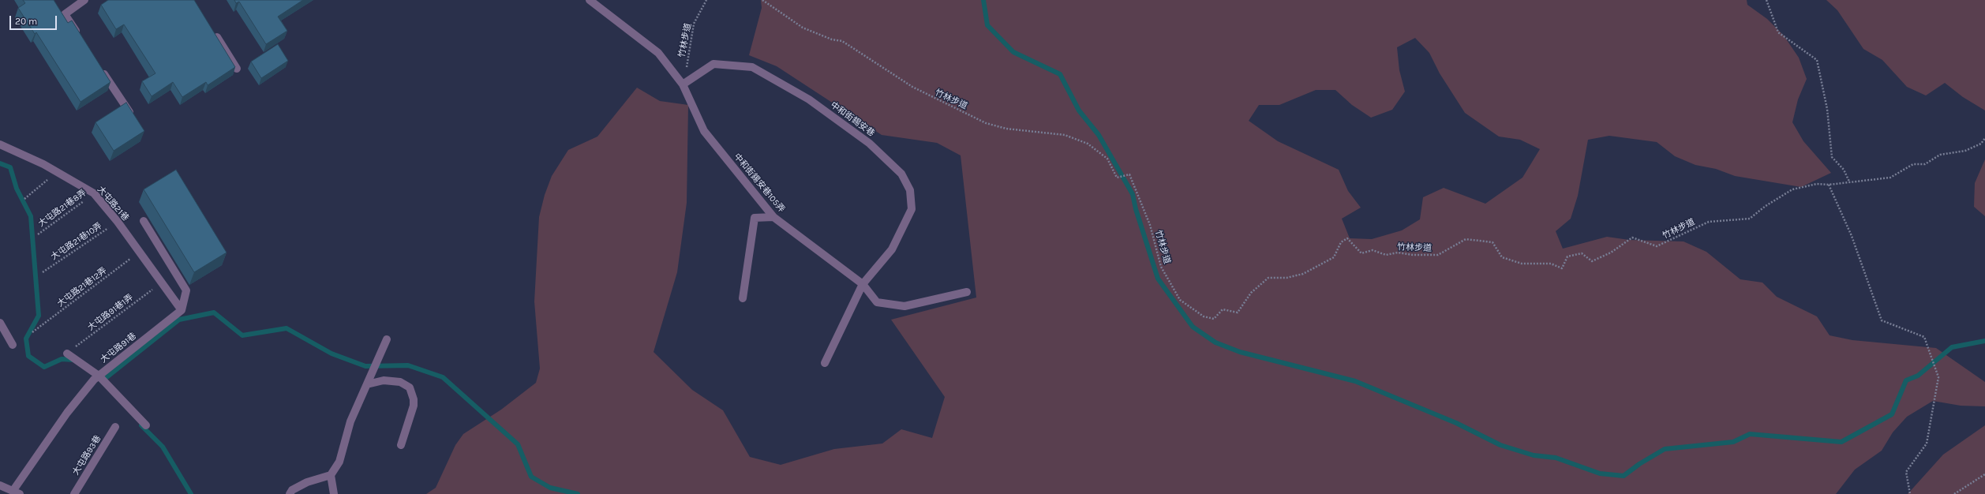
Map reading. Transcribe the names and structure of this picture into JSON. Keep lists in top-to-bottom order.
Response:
{
  "streets": {
    "street": [
      "中和街錫安巷",
      "中和街錫安巷105弄",
      "大屯路21巷",
      "大屯路91巷",
      "大屯路93巷"
    ],
    "path": [
      "竹林步道",
      "大屯路21巷8弄",
      "大屯路21巷10弄",
      "大屯路21巷12弄",
      "大屯路91巷1弄"
    ]
  },
  "crossings": [
    ["竹林步道", "中和街錫安巷"],
    ["竹林步道", "中和街錫安巷105弄"],
    ["中和街錫安巷", "中和街錫安巷105弄"],
    ["大屯路21巷", "大屯路21巷8弄"],
    ["大屯路21巷", "大屯路21巷10弄"],
    ["大屯路21巷", "大屯路21巷12弄"],
    ["大屯路21巷", "大屯路91巷1弄"],
    ["大屯路21巷", "大屯路91巷"]
  ],
  "scale_bar": "20 m"
}
